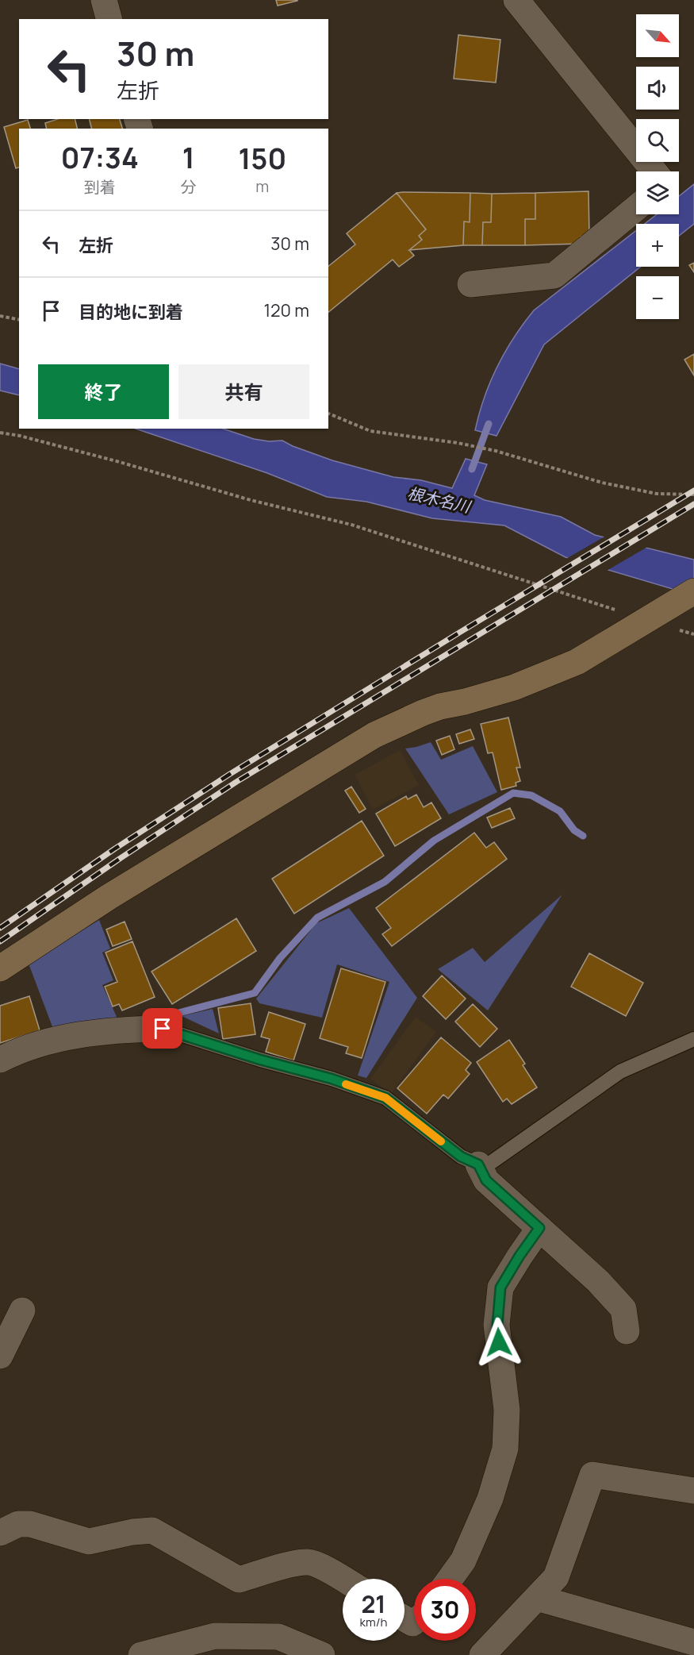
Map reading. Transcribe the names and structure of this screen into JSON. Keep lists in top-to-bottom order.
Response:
{
  "water": ["根木名川"],
  "north": "bottom right",
  "page": {
    "map_buttons": ["+", "−"],
    "turn": ["30 m", "左折"],
    "eta": [
      "07:34",
      "到着",
      "1",
      "分",
      "150",
      "m"
    ],
    "list": [
      {
        "name": "左折",
        "value": "30 m"
      },
      {
        "name": "目的地に到着",
        "value": "120 m"
      }
    ],
    "buttons": ["終了", "共有"],
    "speed": "21 km/h",
    "limit": "30"
  }
}
